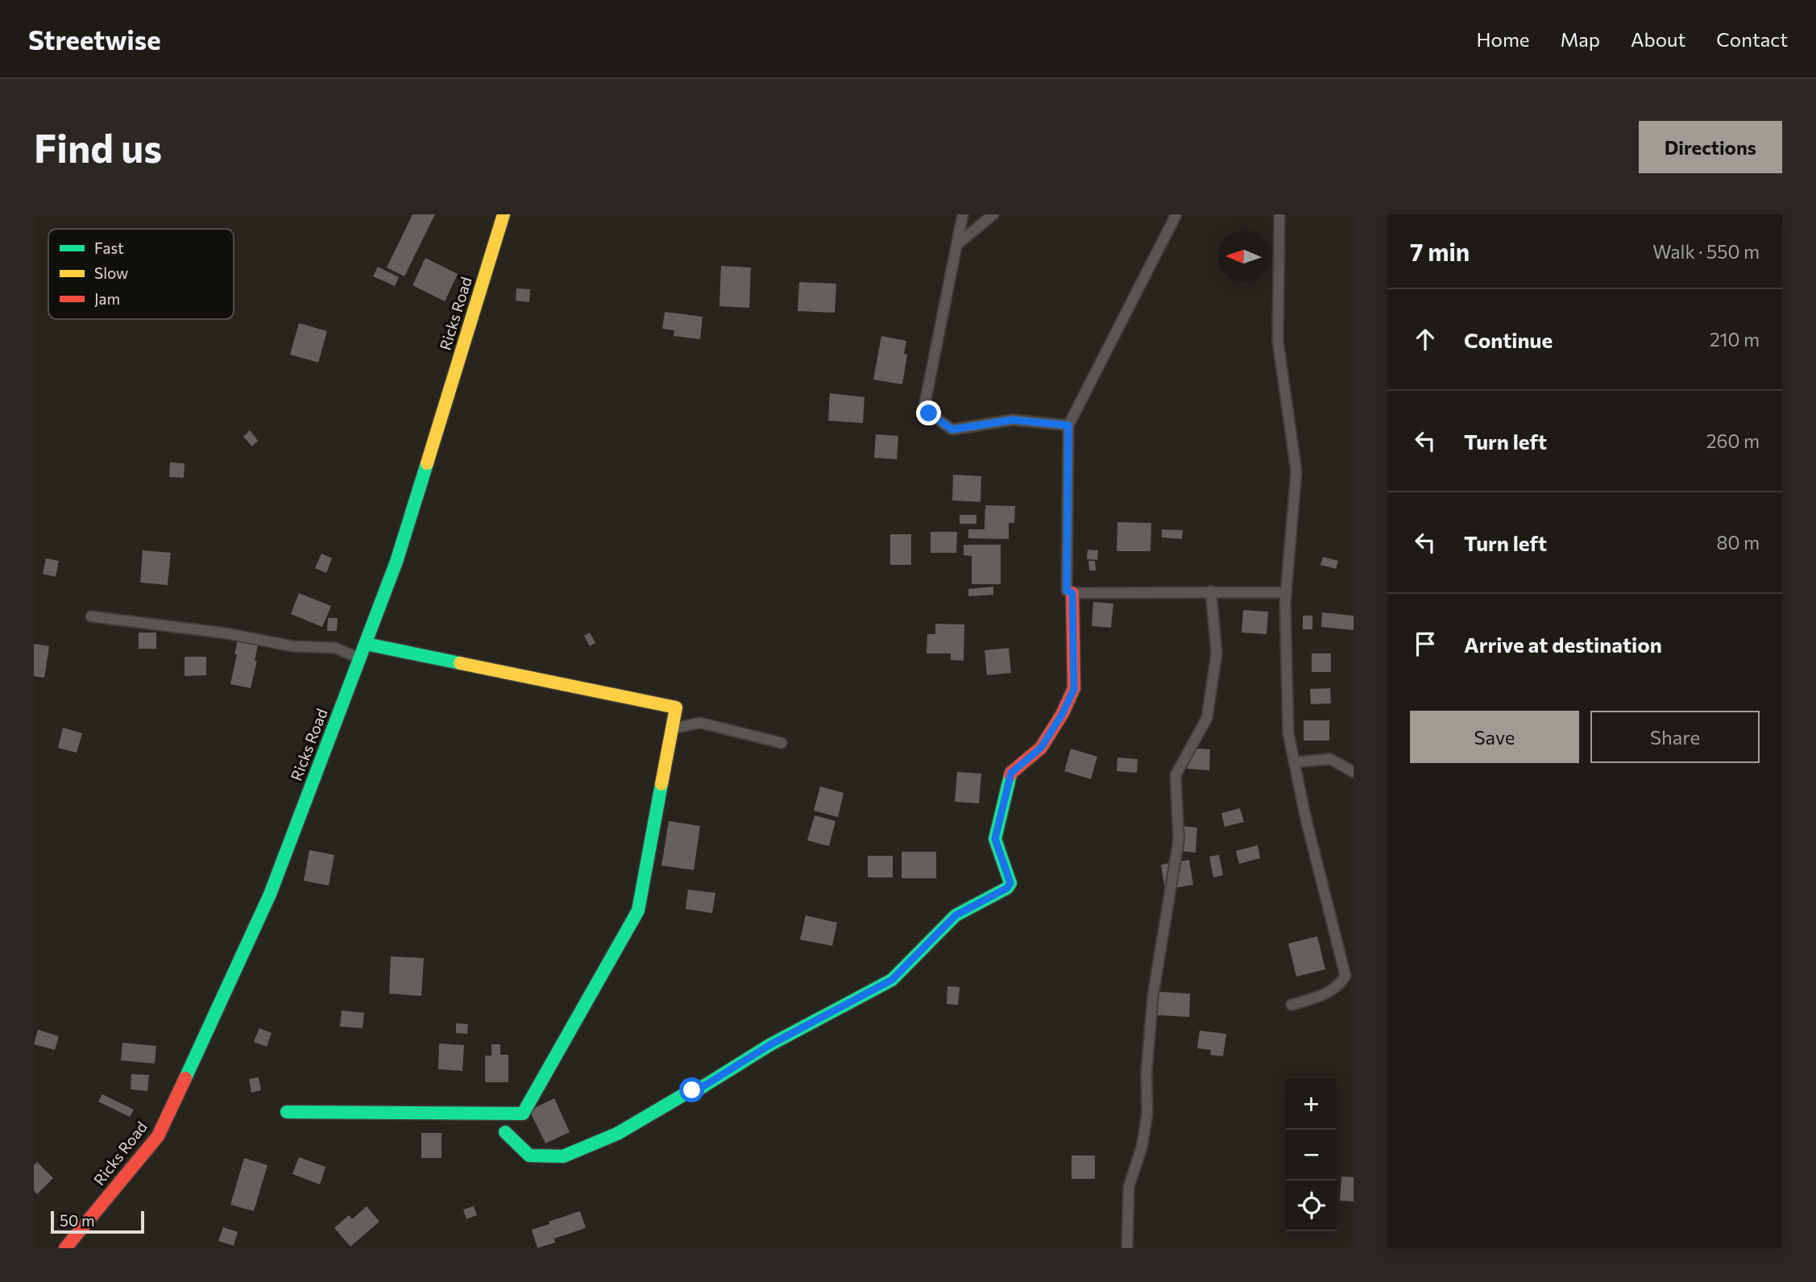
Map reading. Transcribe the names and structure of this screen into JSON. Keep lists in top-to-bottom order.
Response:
{
  "streets": {
    "street": ["Ricks Road"]
  },
  "legend": ["Fast", "Slow", "Jam"],
  "scale_bar": "50 m",
  "north": "left",
  "page": {
    "header": "Streetwise",
    "nav": [
      "Home",
      "Map",
      "About",
      "Contact"
    ],
    "buttons": [
      "Directions",
      ["Save", "Share"]
    ],
    "title": "Find us",
    "heading": ["7 min", "Walk · 550 m"],
    "list": [
      ["Continue", "210 m"],
      ["Turn left", "260 m"],
      ["Turn left", "80 m"],
      "Arrive at destination"
    ],
    "map_buttons": ["+", "−"],
    "scale": "50 m"
  }
}
